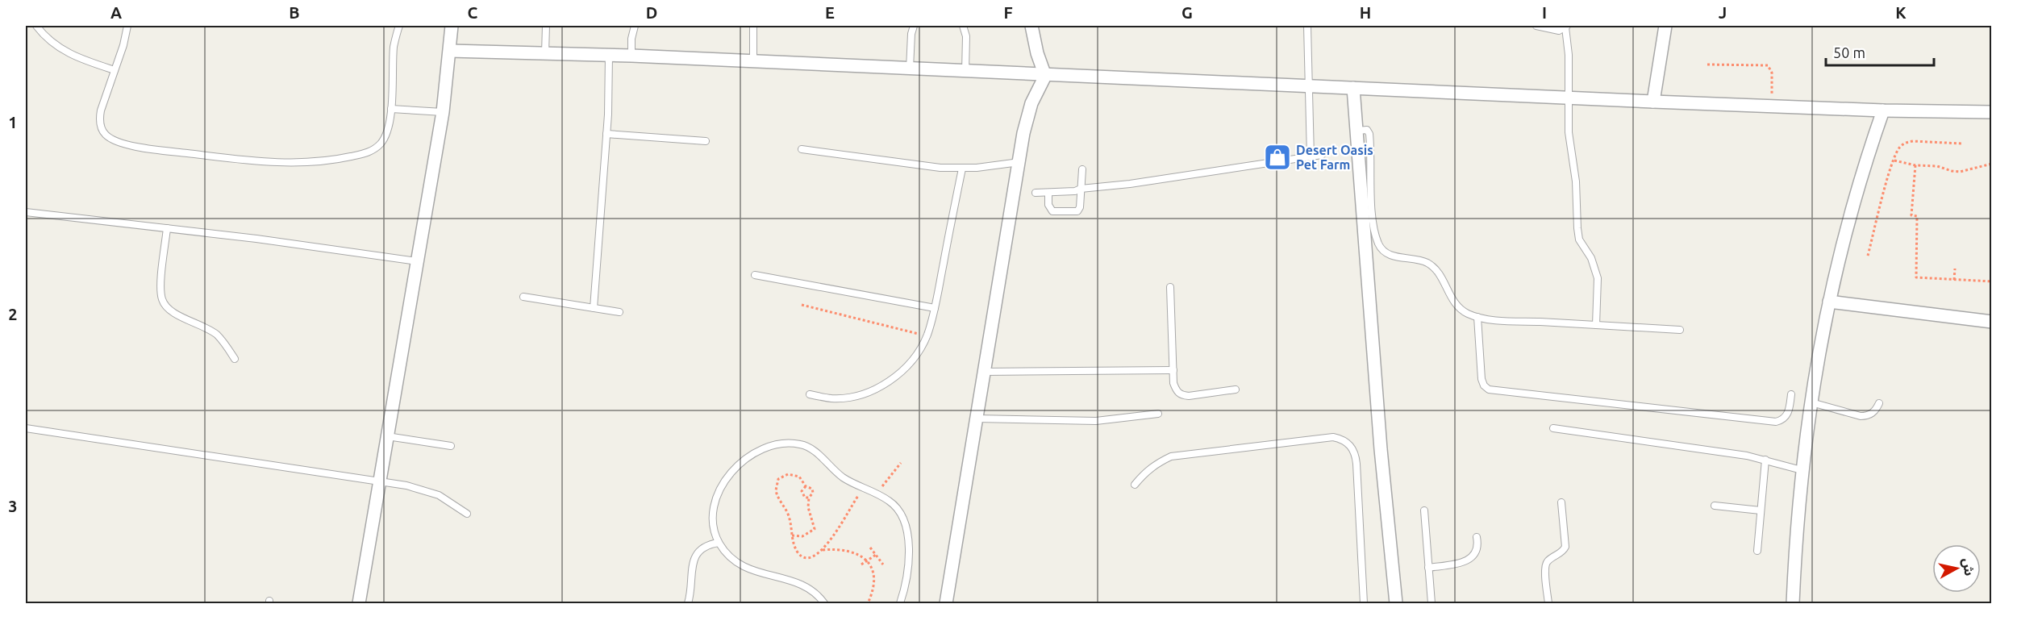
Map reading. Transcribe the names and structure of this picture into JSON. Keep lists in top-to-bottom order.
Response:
{
  "places": {
    "shop": ["Desert Oasis Pet Farm"]
  },
  "scale_bar": "50 m",
  "north": "right",
  "grid": {
    "columns": [
      "A",
      "B",
      "C",
      "D",
      "E",
      "F",
      "G",
      "H",
      "I",
      "J",
      "K"
    ],
    "rows": ["1", "2", "3"]
  }
}
